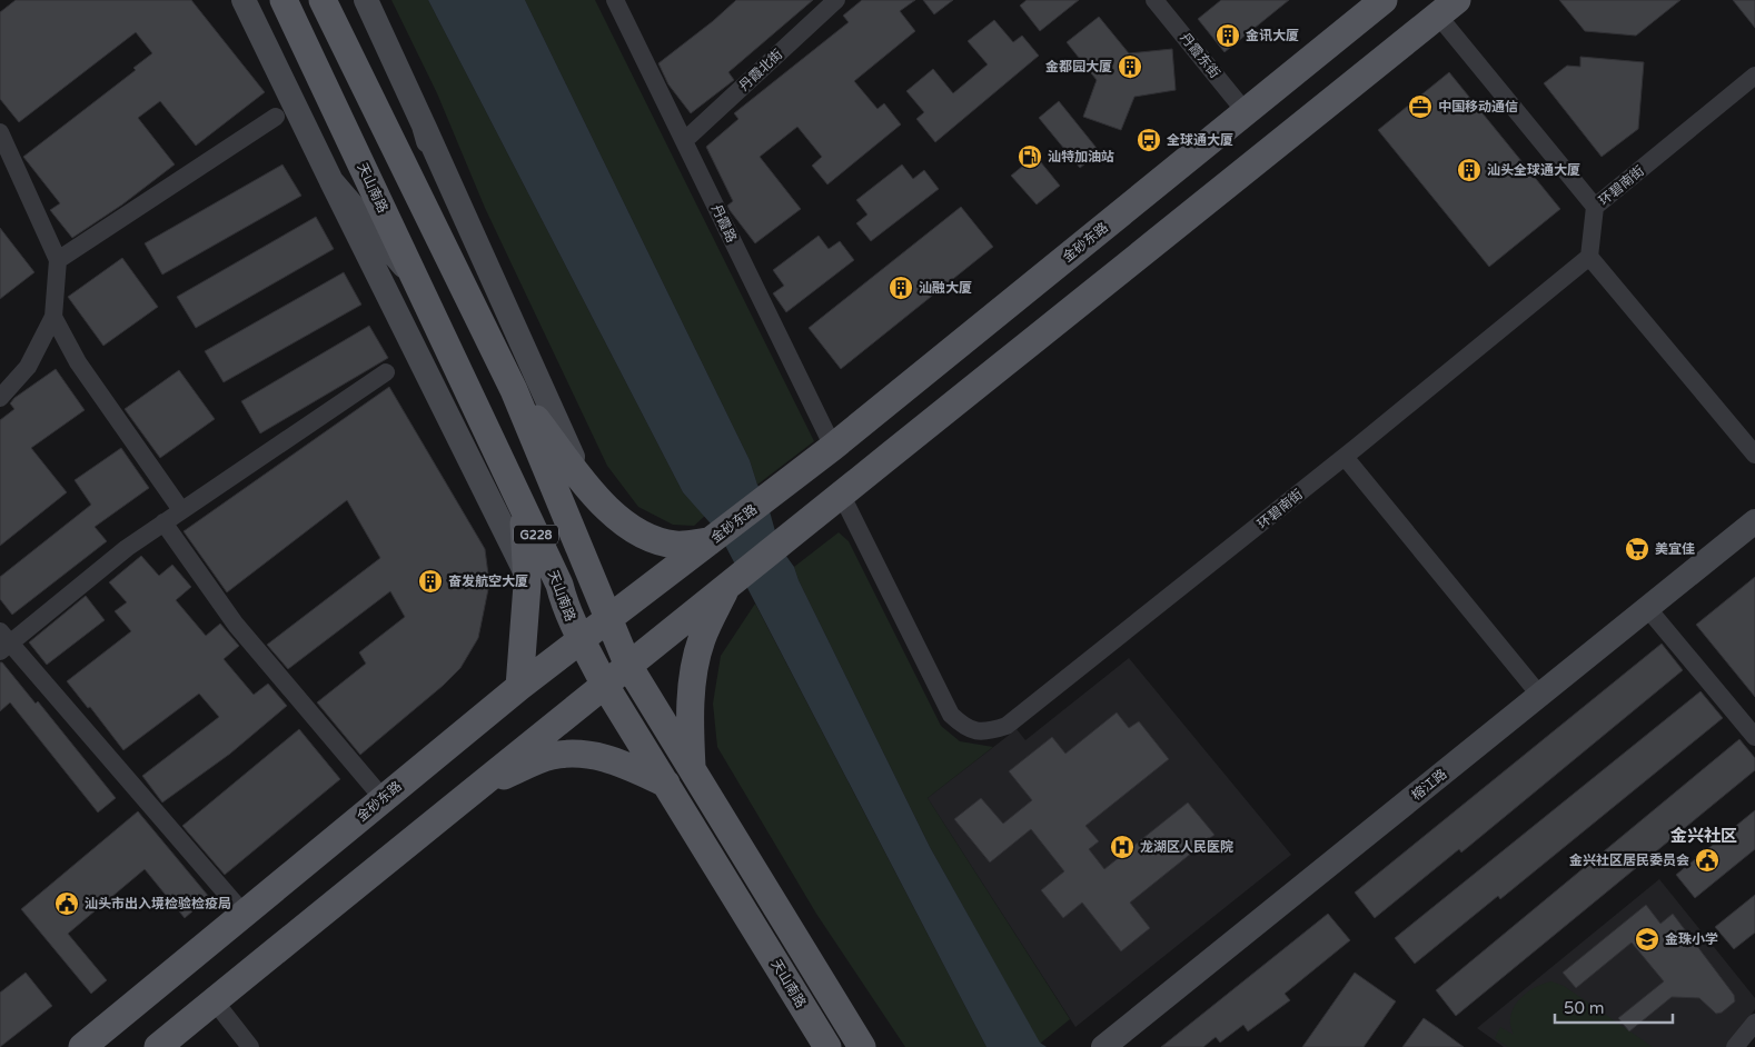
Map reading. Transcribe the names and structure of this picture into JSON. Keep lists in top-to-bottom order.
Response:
{
  "streets": {
    "main road": [
      "天山南路",
      "金砂东路",
      "G228",
      "榕江路"
    ],
    "street": [
      "丹霞东街",
      "丹霞北街",
      "环碧南街",
      "丹霞路"
    ]
  },
  "crossings": [
    ["丹霞东街", "金砂东路"],
    ["丹霞北街", "丹霞路"],
    ["天山南路", "金砂东路"],
    ["丹霞路", "金砂东路"],
    ["金砂东路", "G228"]
  ],
  "districts": ["金兴社区"],
  "places": {
    "building": [
      "金讯大厦",
      "金都园大厦",
      "汕头全球通大厦",
      "汕融大厦",
      "奋发航空大厦"
    ],
    "office": ["中国移动通信"],
    "bus stop": ["全球通大厦"],
    "fuel station": ["汕特加油站"],
    "supermarket": ["美宜佳"],
    "hospital": ["龙湖区人民医院"],
    "public building": ["金兴社区居民委员会", "汕头市出入境检验检疫局"],
    "school or university": ["金珠小学"]
  },
  "scale_bar": "50 m"
}
